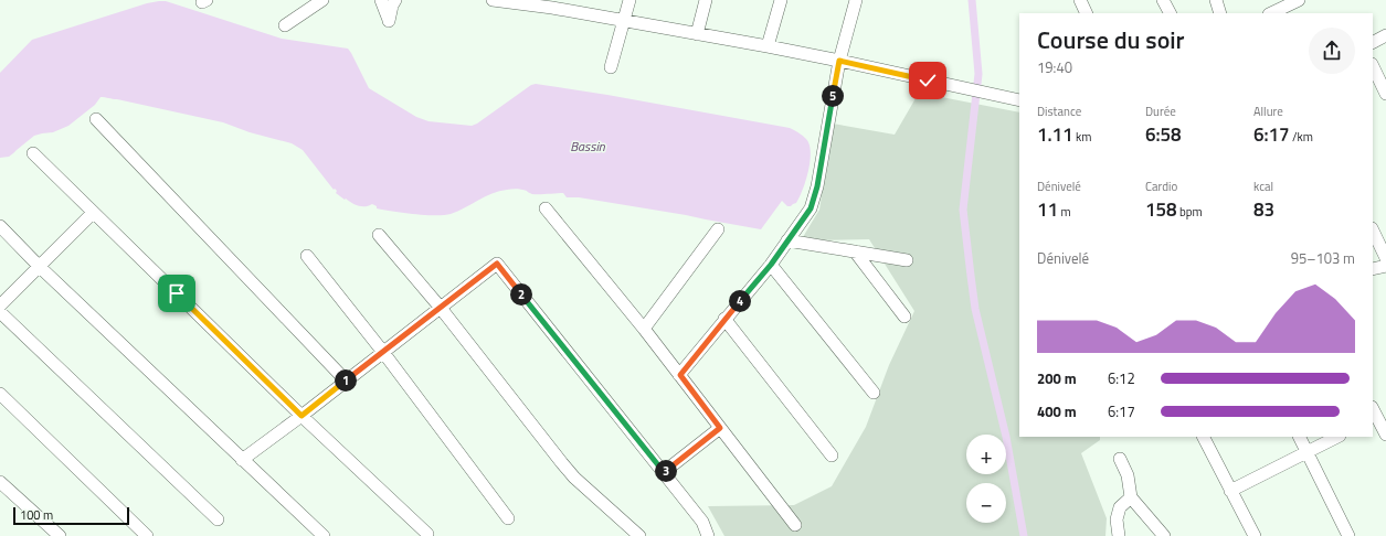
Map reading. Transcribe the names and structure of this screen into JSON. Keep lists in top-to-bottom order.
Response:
{
  "water": ["Bassin"],
  "scale_bar": "100 m",
  "page": {
    "heading": ["Course du soir", "19:40"],
    "pins": [
      "5",
      "2",
      "4",
      "1",
      "3"
    ],
    "stats": [
      ["Distance", "1.11 km"],
      ["Durée", "6:58"],
      ["Allure", "6:17 /km"],
      ["Dénivelé", "11 m"],
      ["Cardio", "158 bpm"],
      ["kcal", "83"]
    ],
    "chart": ["Dénivelé", "95–103 m"],
    "list": [
      {
        "name": "200 m",
        "note": "6:12"
      },
      {
        "name": "400 m",
        "note": "6:17"
      }
    ],
    "map_buttons": ["+", "−"],
    "scale": "100 m"
  }
}
